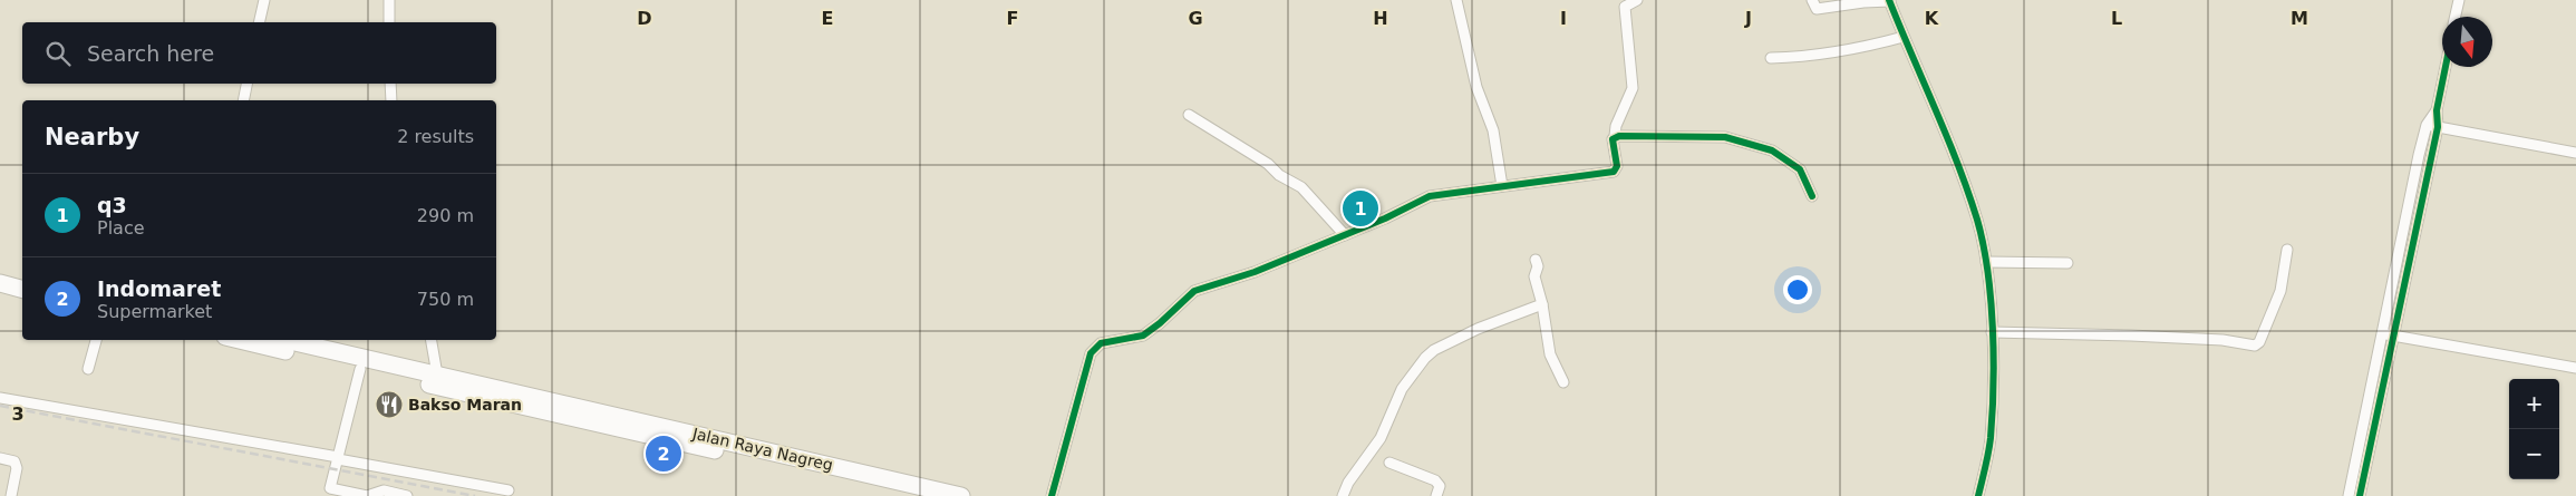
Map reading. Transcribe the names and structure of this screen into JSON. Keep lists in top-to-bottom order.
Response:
{
  "streets": {
    "highway": ["Jalan Raya Nagreg"]
  },
  "places": {
    "restaurant": ["Bakso Maran"]
  },
  "north": "bottom",
  "page": {
    "search": "Search here",
    "heading": ["Nearby", "2 results"],
    "list": [
      {
        "mark": "1",
        "name": "q3",
        "note": "Place",
        "value": "290 m"
      },
      {
        "mark": "2",
        "name": "Indomaret",
        "note": "Supermarket",
        "value": "750 m"
      }
    ],
    "pins": ["1", "2"],
    "map_buttons": ["+", "−"]
  },
  "grid": {
    "columns": [
      "D",
      "E",
      "F",
      "G",
      "H",
      "I",
      "J",
      "K",
      "L",
      "M"
    ],
    "rows": ["3"]
  }
}
